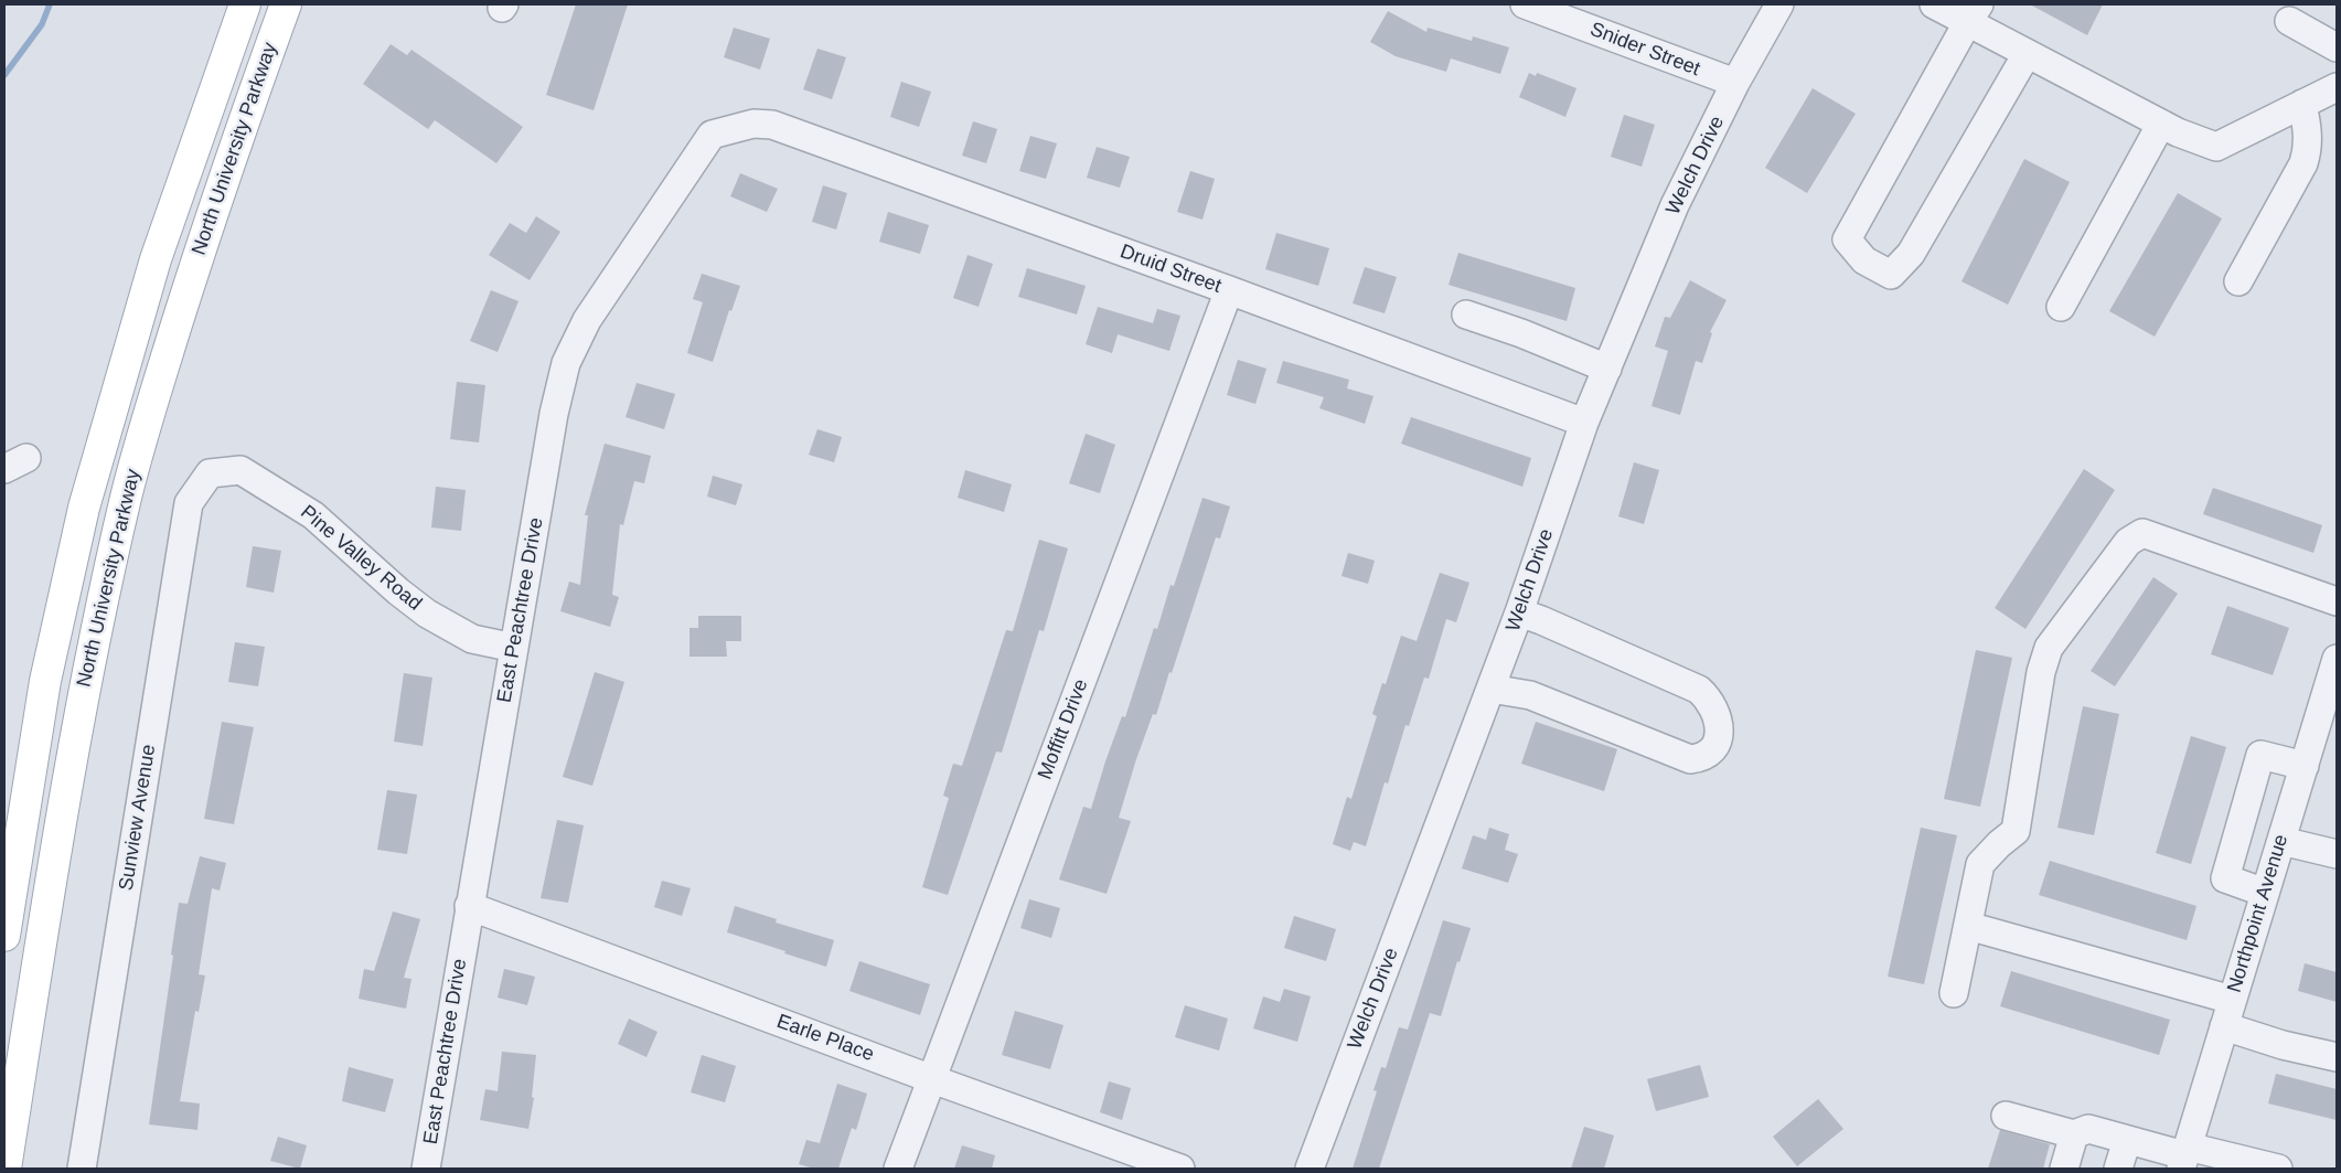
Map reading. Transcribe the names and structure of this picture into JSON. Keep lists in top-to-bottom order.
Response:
{
  "streets": {
    "main road": ["North University Parkway"],
    "street": [
      "Snider Street",
      "Welch Drive",
      "Druid Street",
      "Pine Valley Road",
      "East Peachtree Drive",
      "Moffitt Drive",
      "Sunview Avenue",
      "Northpoint Avenue",
      "Earle Place"
    ]
  },
  "crossings": [
    ["Snider Street", "Welch Drive"],
    ["Welch Drive", "Druid Street"],
    ["Druid Street", "East Peachtree Drive"],
    ["Druid Street", "Moffitt Drive"],
    ["Pine Valley Road", "East Peachtree Drive"],
    ["Pine Valley Road", "Sunview Avenue"],
    ["East Peachtree Drive", "Earle Place"],
    ["Moffitt Drive", "Earle Place"]
  ]
}
